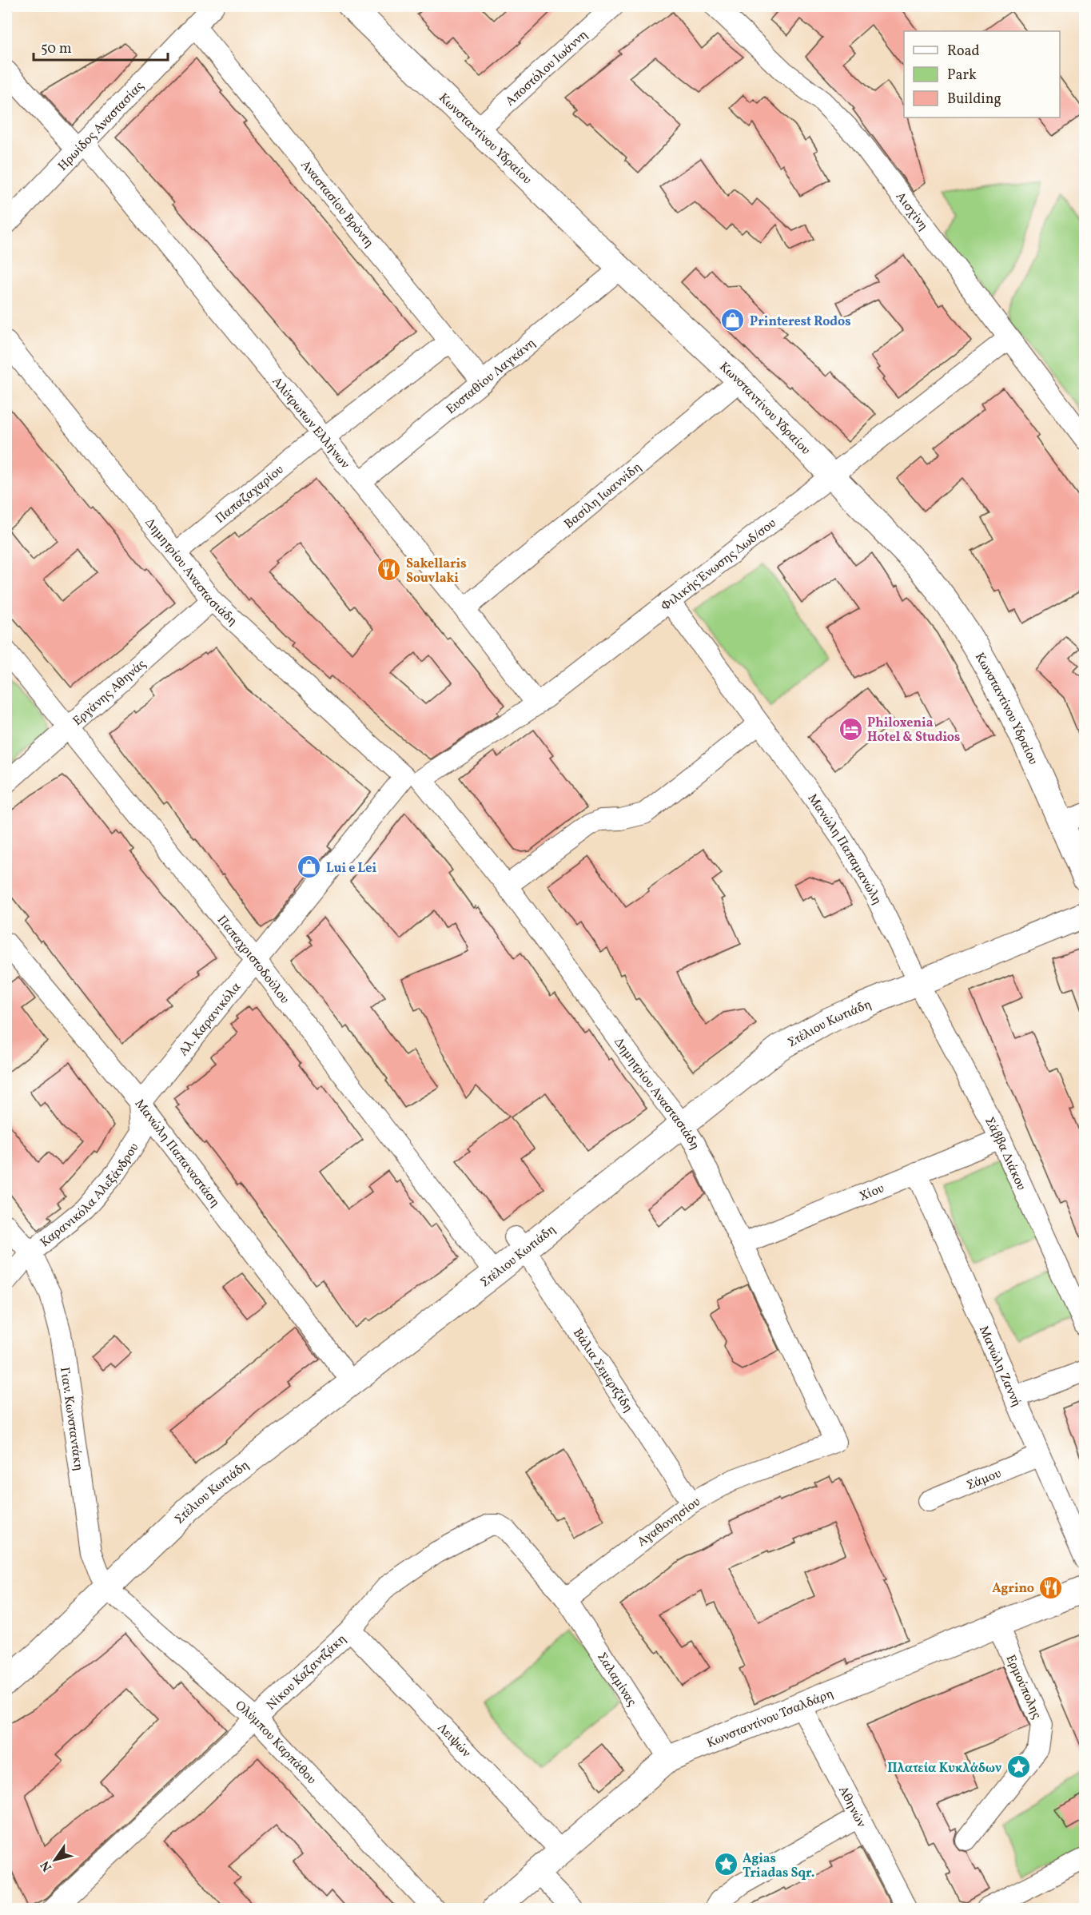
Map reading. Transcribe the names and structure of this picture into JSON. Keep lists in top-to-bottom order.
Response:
{
  "streets": {
    "street": [
      "Αποστόλου Ιωάννη",
      "Ηρωίδος Αναστασίας",
      "Κωνσταντίνου Υδραίου",
      "Αναστασίου Βρόντη",
      "Αισχίνη",
      "Ευσταθίου Λαγκάνη",
      "Αλύτρωτων Ελλήνων",
      "Παπαζαχαρίου",
      "Βασίλη Ιωαννίδη",
      "Φιλικής Ένωσης Δωδ/σου",
      "Δημητρίου Αναστασιάδη",
      "Εργάνης Αθηνάς",
      "Μανώλη Παπαμανώλη",
      "Παπαχριστοδούλου",
      "Αλ. Καρανικόλα",
      "Στέλιου Κωτιάδη",
      "Μανώλη Παπαναστάση",
      "Σάββα Διάκου",
      "Χίου",
      "Καρανικόλα Αλεξάνδρου",
      "Μανώλη Ζαννή",
      "Βάλια Σεμερτζίδη",
      "Γιαν. Κωνσταντάκη",
      "Σάμου",
      "Αγαθονησίου",
      "Νίκου Καζαντζάκη",
      "Σαλαμίνας",
      "Ερμούπολης",
      "Κωνσταντίνου Τσαλδάρη",
      "Λειψών",
      "Ολύμπου Καρπάθου",
      "Αθηνών"
    ]
  },
  "crossings": [
    ["Αποστόλου Ιωάννη", "Κωνσταντίνου Υδραίου"],
    ["Ηρωίδος Αναστασίας", "Αναστασίου Βρόντη"],
    ["Ηρωίδος Αναστασίας", "Αλύτρωτων Ελλήνων"],
    ["Κωνσταντίνου Υδραίου", "Ευσταθίου Λαγκάνη"],
    ["Κωνσταντίνου Υδραίου", "Βασίλη Ιωαννίδη"],
    ["Κωνσταντίνου Υδραίου", "Φιλικής Ένωσης Δωδ/σου"],
    ["Αναστασίου Βρόντη", "Ευσταθίου Λαγκάνη"],
    ["Αναστασίου Βρόντη", "Παπαζαχαρίου"],
    ["Αισχίνη", "Φιλικής Ένωσης Δωδ/σου"],
    ["Ευσταθίου Λαγκάνη", "Αλύτρωτων Ελλήνων"],
    ["Αλύτρωτων Ελλήνων", "Παπαζαχαρίου"],
    ["Αλύτρωτων Ελλήνων", "Βασίλη Ιωαννίδη"],
    ["Αλύτρωτων Ελλήνων", "Φιλικής Ένωσης Δωδ/σου"],
    ["Παπαζαχαρίου", "Δημητρίου Αναστασιάδη"],
    ["Φιλικής Ένωσης Δωδ/σου", "Δημητρίου Αναστασιάδη"],
    ["Φιλικής Ένωσης Δωδ/σου", "Μανώλη Παπαμανώλη"],
    ["Φιλικής Ένωσης Δωδ/σου", "Αλ. Καρανικόλα"],
    ["Δημητρίου Αναστασιάδη", "Εργάνης Αθηνάς"],
    ["Δημητρίου Αναστασιάδη", "Αλ. Καρανικόλα"],
    ["Δημητρίου Αναστασιάδη", "Στέλιου Κωτιάδη"],
    ["Δημητρίου Αναστασιάδη", "Χίου"],
    ["Δημητρίου Αναστασιάδη", "Αγαθονησίου"],
    ["Εργάνης Αθηνάς", "Παπαχριστοδούλου"],
    ["Μανώλη Παπαμανώλη", "Στέλιου Κωτιάδη"],
    ["Μανώλη Παπαμανώλη", "Σάββα Διάκου"],
    ["Παπαχριστοδούλου", "Αλ. Καρανικόλα"],
    ["Παπαχριστοδούλου", "Στέλιου Κωτιάδη"],
    ["Αλ. Καρανικόλα", "Μανώλη Παπαναστάση"],
    ["Αλ. Καρανικόλα", "Καρανικόλα Αλεξάνδρου"],
    ["Στέλιου Κωτιάδη", "Μανώλη Παπαναστάση"],
    ["Στέλιου Κωτιάδη", "Σάββα Διάκου"],
    ["Στέλιου Κωτιάδη", "Βάλια Σεμερτζίδη"],
    ["Στέλιου Κωτιάδη", "Γιαν. Κωνσταντάκη"],
    ["Στέλιου Κωτιάδη", "Ολύμπου Καρπάθου"],
    ["Μανώλη Παπαναστάση", "Καρανικόλα Αλεξάνδρου"],
    ["Σάββα Διάκου", "Χίου"],
    ["Χίου", "Μανώλη Ζαννή"],
    ["Καρανικόλα Αλεξάνδρου", "Γιαν. Κωνσταντάκη"],
    ["Μανώλη Ζαννή", "Σάμου"],
    ["Βάλια Σεμερτζίδη", "Αγαθονησίου"],
    ["Γιαν. Κωνσταντάκη", "Ολύμπου Καρπάθου"],
    ["Αγαθονησίου", "Νίκου Καζαντζάκη"],
    ["Αγαθονησίου", "Σαλαμίνας"],
    ["Νίκου Καζαντζάκη", "Σαλαμίνας"],
    ["Νίκου Καζαντζάκη", "Λειψών"],
    ["Νίκου Καζαντζάκη", "Ολύμπου Καρπάθου"],
    ["Σαλαμίνας", "Κωνσταντίνου Τσαλδάρη"],
    ["Ερμούπολης", "Κωνσταντίνου Τσαλδάρη"],
    ["Κωνσταντίνου Τσαλδάρη", "Λειψών"],
    ["Κωνσταντίνου Τσαλδάρη", "Αθηνών"]
  ],
  "places": {
    "shop": ["Printerest Rodos", "Lui e Lei"],
    "restaurant": ["Sakellaris Souvlaki", "Agrino"],
    "hotel": ["Philoxenia Hotel & Studios"],
    "place": ["Πλατεία Κυκλάδων", "Agias Triadas Sqr."]
  },
  "legend": ["Road", "Park", "Building"],
  "scale_bar": "50 m",
  "north": "bottom left"
}
